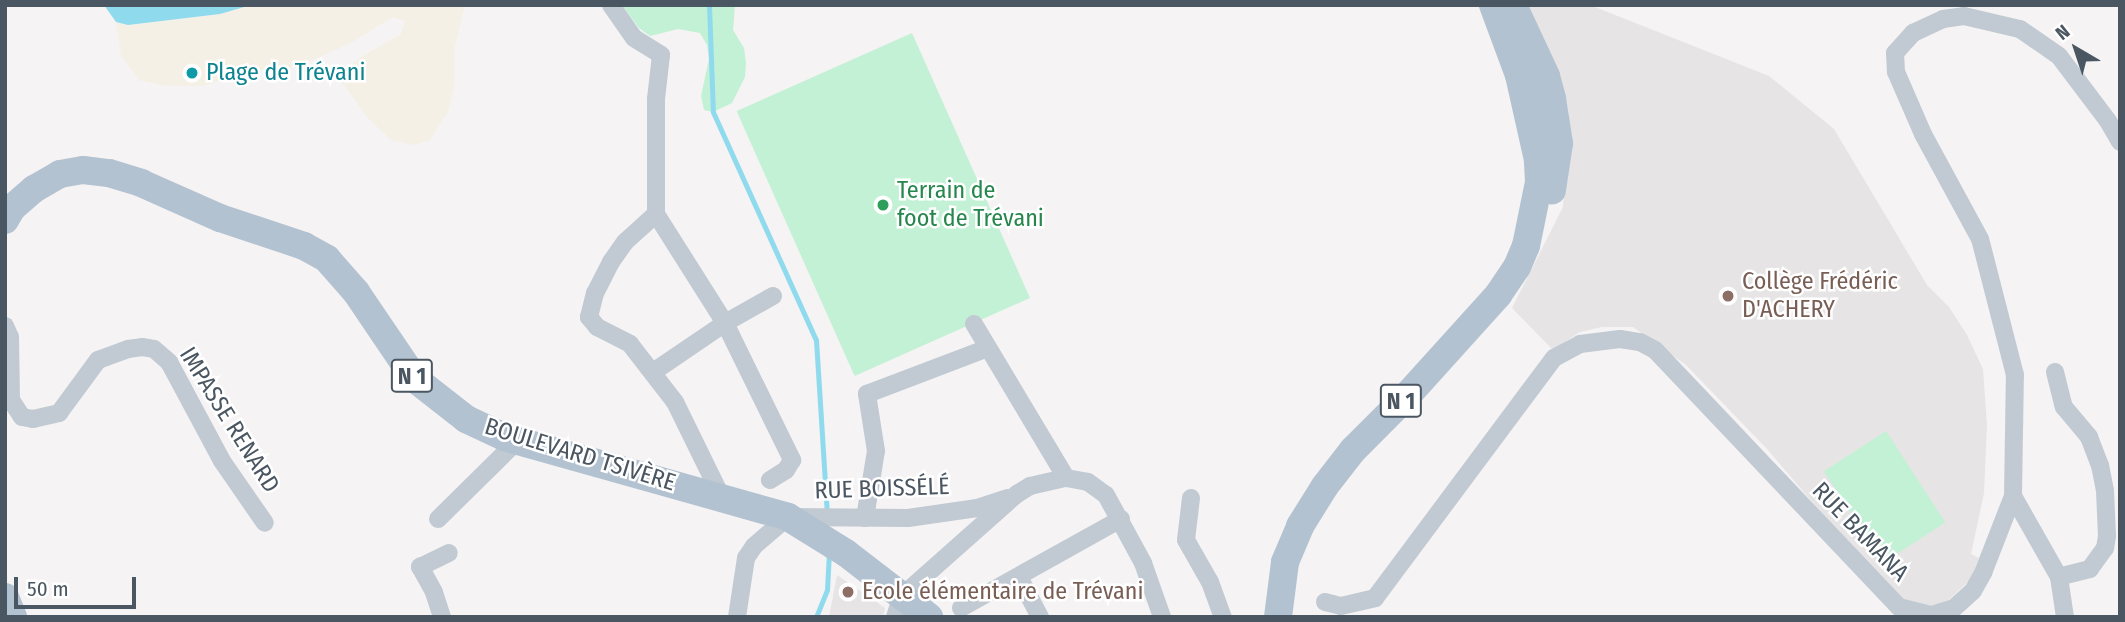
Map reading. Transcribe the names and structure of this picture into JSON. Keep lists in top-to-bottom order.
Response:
{
  "streets": {
    "main road": ["N 1", "BOULEVARD TSIVÈRE"],
    "street": ["IMPASSE RENARD", "RUE BOISSÉLÉ", "RUE BAMANA"]
  },
  "crossings": [
    ["N 1", "BOULEVARD TSIVÈRE"],
    ["N 1", "RUE BOISSÉLÉ"],
    ["BOULEVARD TSIVÈRE", "RUE BOISSÉLÉ"]
  ],
  "places": [
    "Plage de Trévani",
    "Terrain de foot de Trévani",
    "Collège Frédéric D'ACHERY",
    "Ecole élémentaire de Trévani"
  ],
  "scale_bar": "50 m",
  "north": "top left"
}
